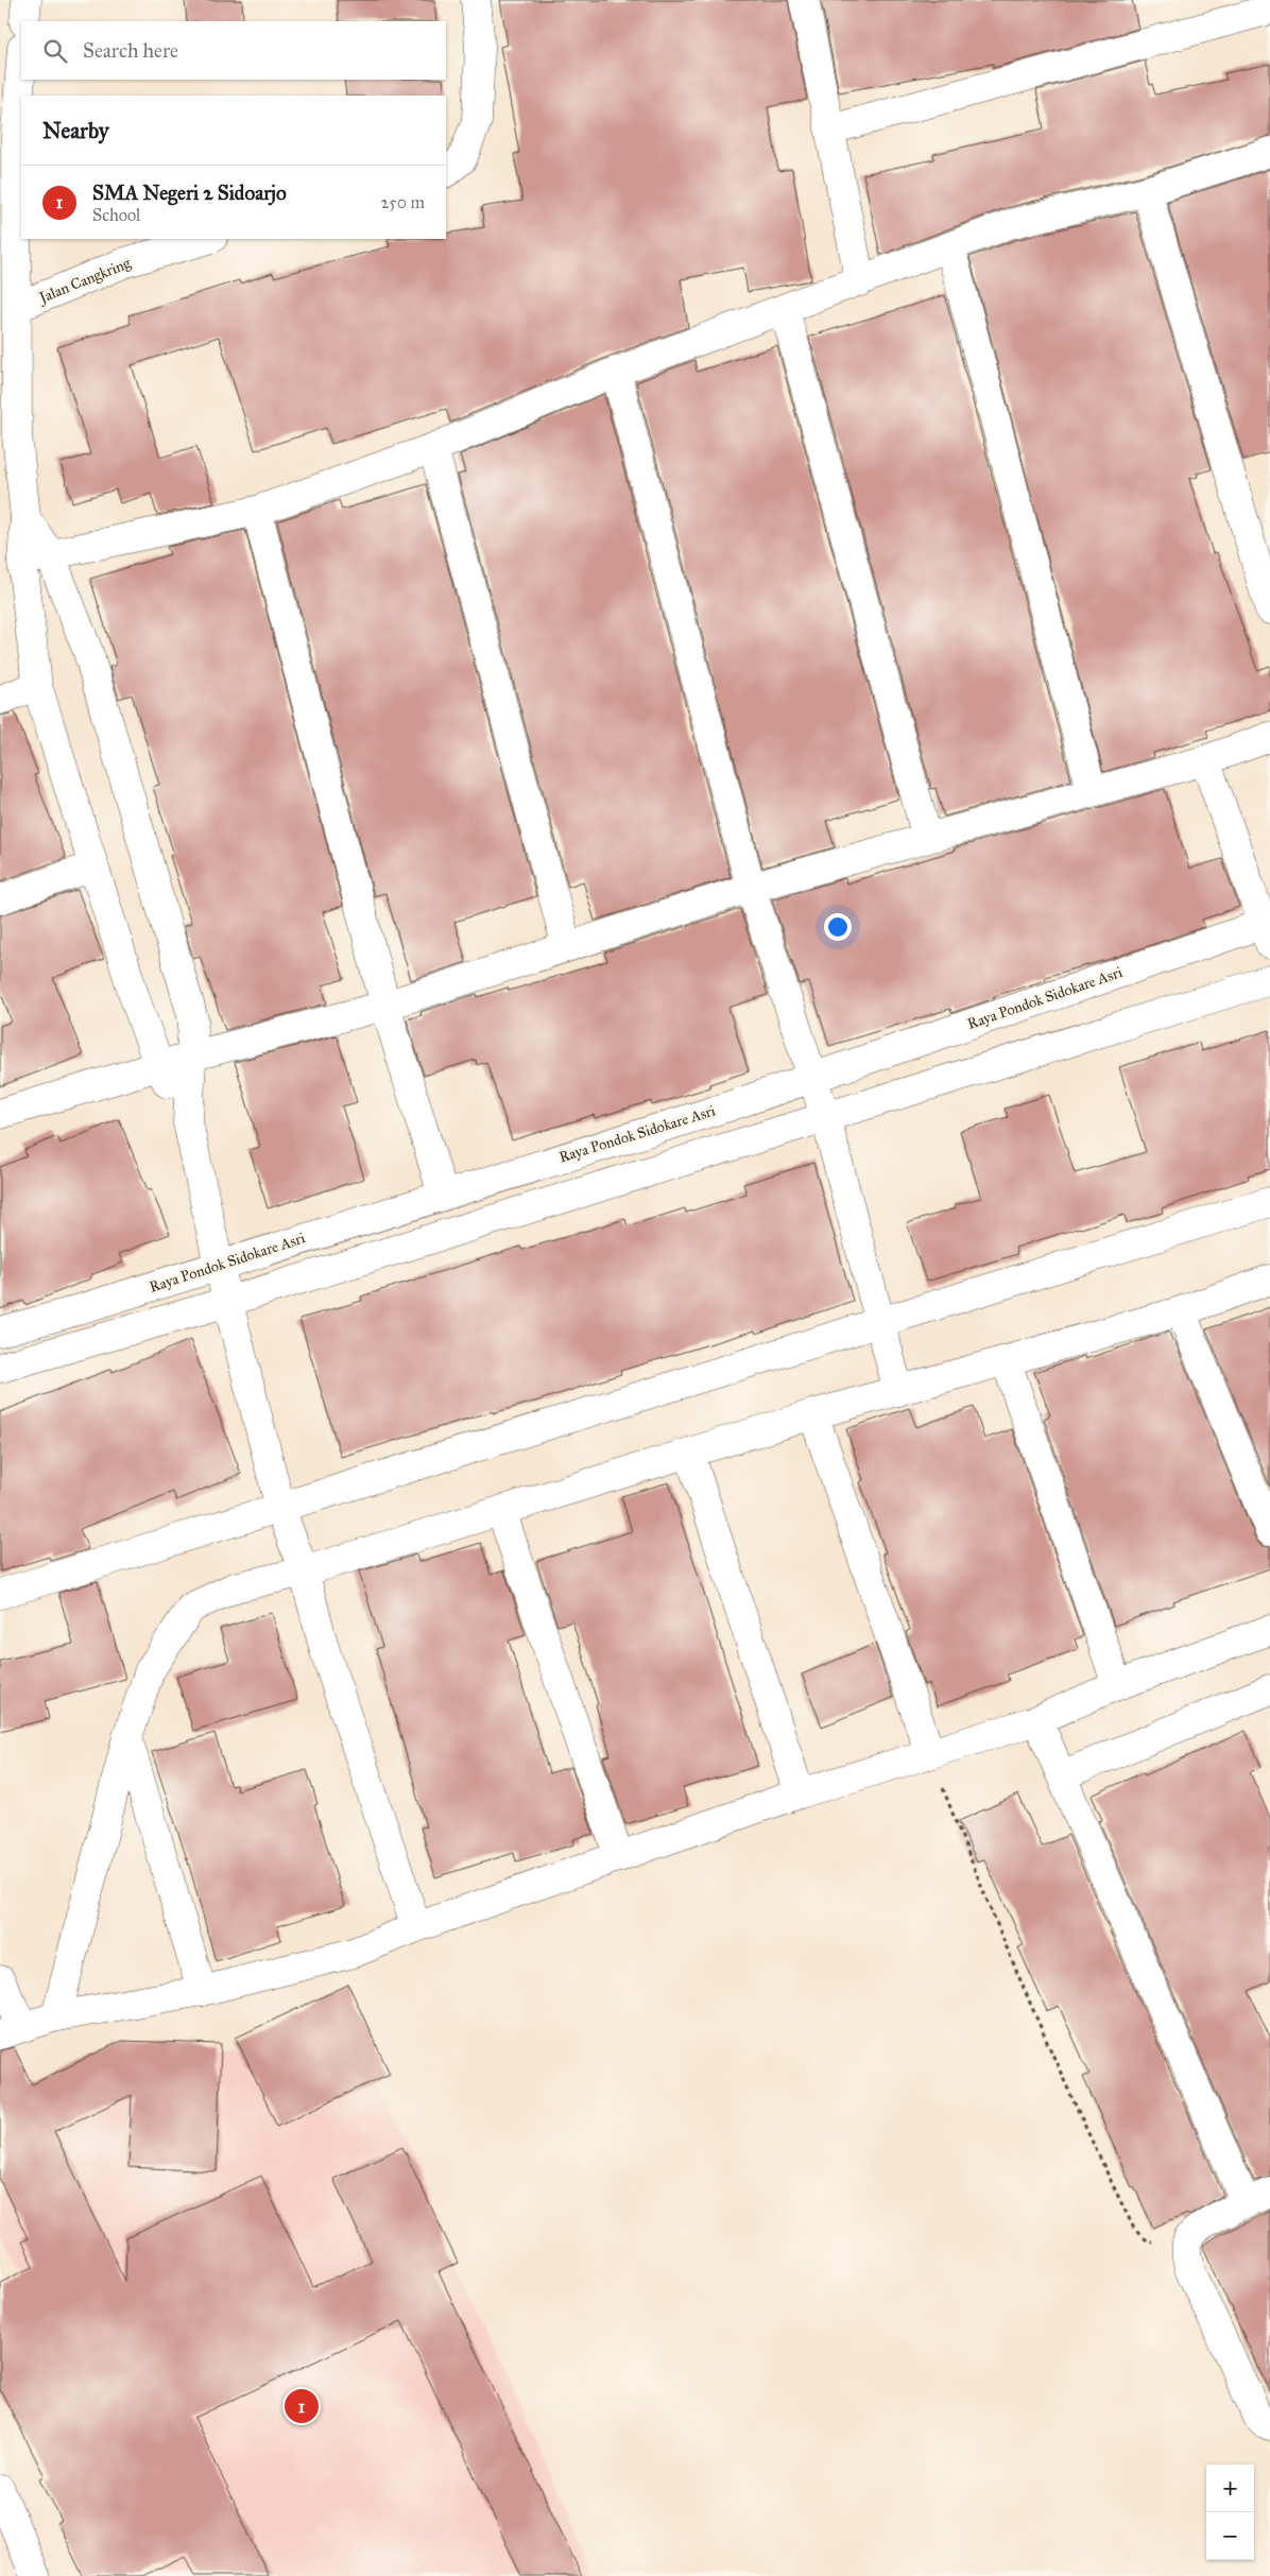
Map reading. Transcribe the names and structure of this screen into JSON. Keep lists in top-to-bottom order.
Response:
{
  "streets": {
    "street": ["Jalan Cangkring", "Raya Pondok Sidokare Asri"]
  },
  "page": {
    "search": "Search here",
    "heading": "Nearby",
    "list": [
      {
        "mark": "1",
        "name": "SMA Negeri 2 Sidoarjo",
        "note": "School",
        "value": "250 m"
      }
    ],
    "pins": "1",
    "map_buttons": ["+", "−"]
  }
}
